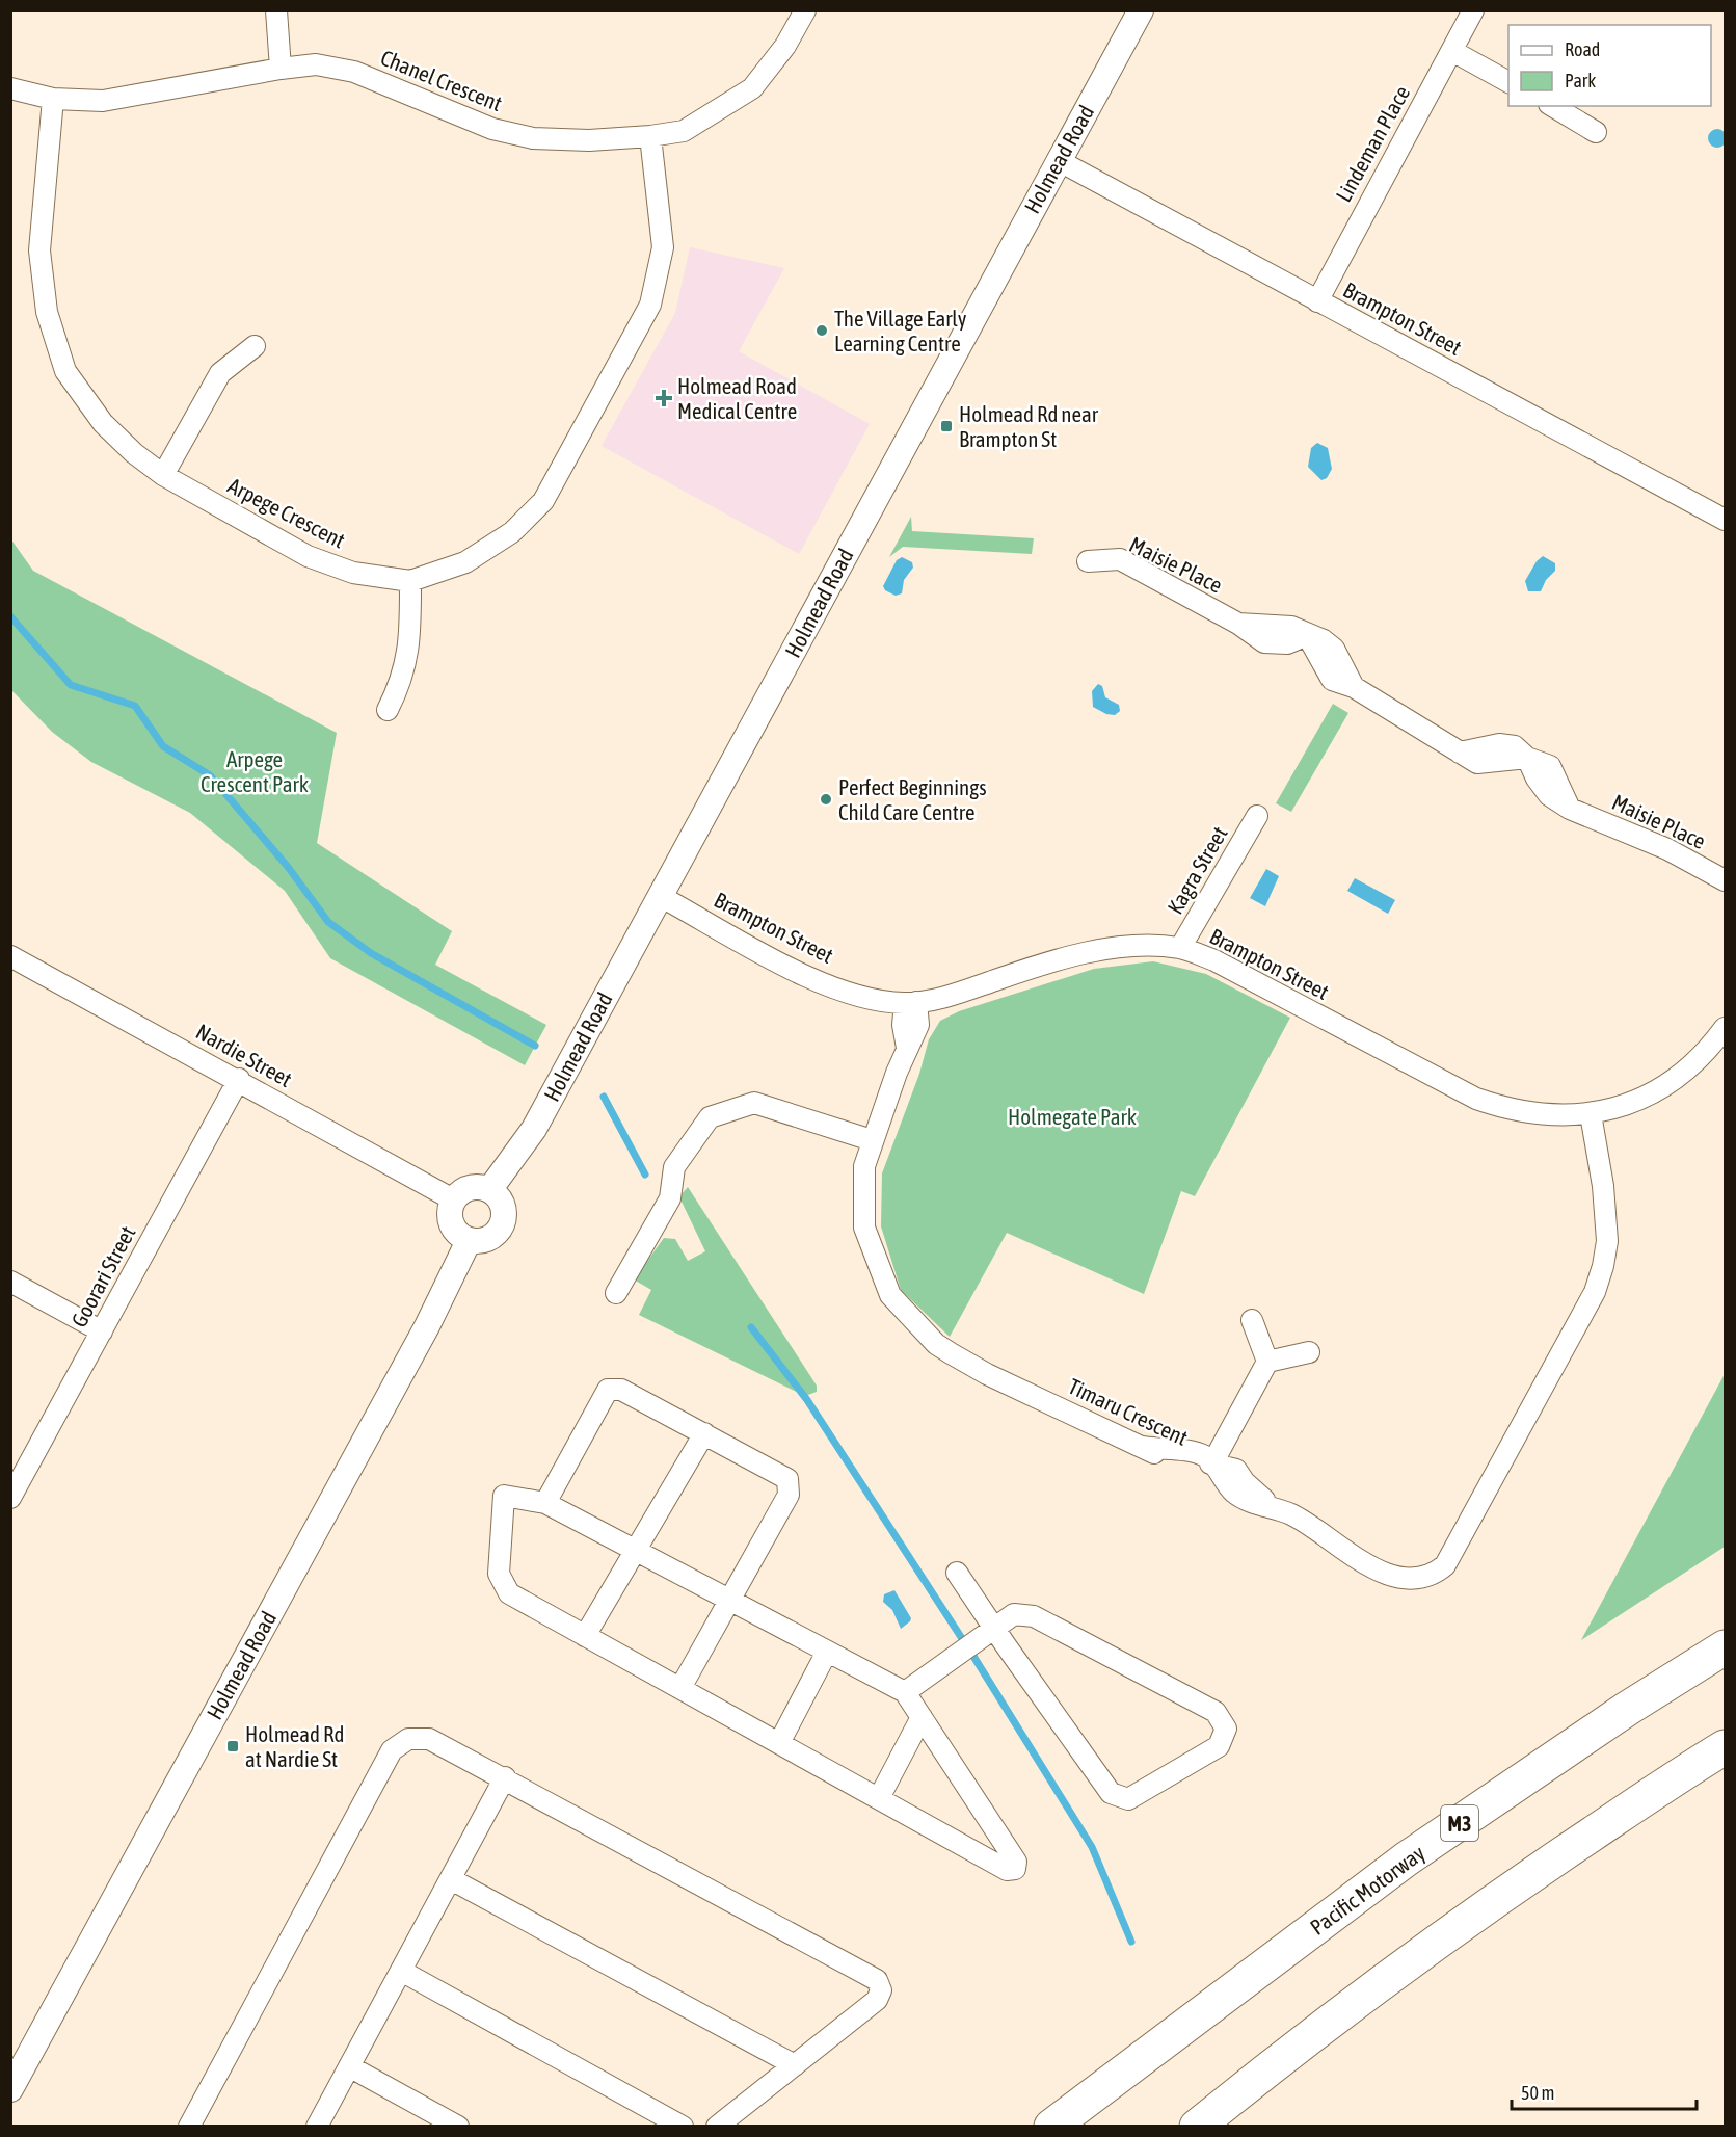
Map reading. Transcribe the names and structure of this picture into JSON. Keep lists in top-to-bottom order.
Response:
{
  "streets": {
    "highway": ["M3", "Pacific Motorway"],
    "street": [
      "Chanel Crescent",
      "Lindeman Place",
      "Holmead Road",
      "Brampton Street",
      "Arpege Crescent",
      "Maisie Place",
      "Kagra Street",
      "Nardie Street",
      "Goorari Street",
      "Timaru Crescent"
    ]
  },
  "crossings": [
    ["Chanel Crescent", "Arpege Crescent"],
    ["Lindeman Place", "Brampton Street"],
    ["Holmead Road", "Brampton Street"],
    ["Holmead Road", "Nardie Street"],
    ["Brampton Street", "Kagra Street"],
    ["Brampton Street", "Timaru Crescent"],
    ["Nardie Street", "Goorari Street"]
  ],
  "parks": ["Arpege Crescent Park", "Holmegate Park"],
  "places": {
    "other": ["The Village Early Learning Centre", "Perfect Beginnings Child Care Centre"],
    "health": ["Holmead Road Medical Centre"],
    "transit": ["Holmead Rd near Brampton St", "Holmead Rd at Nardie St"]
  },
  "legend": ["Road", "Park"],
  "scale_bar": "50 m"
}
